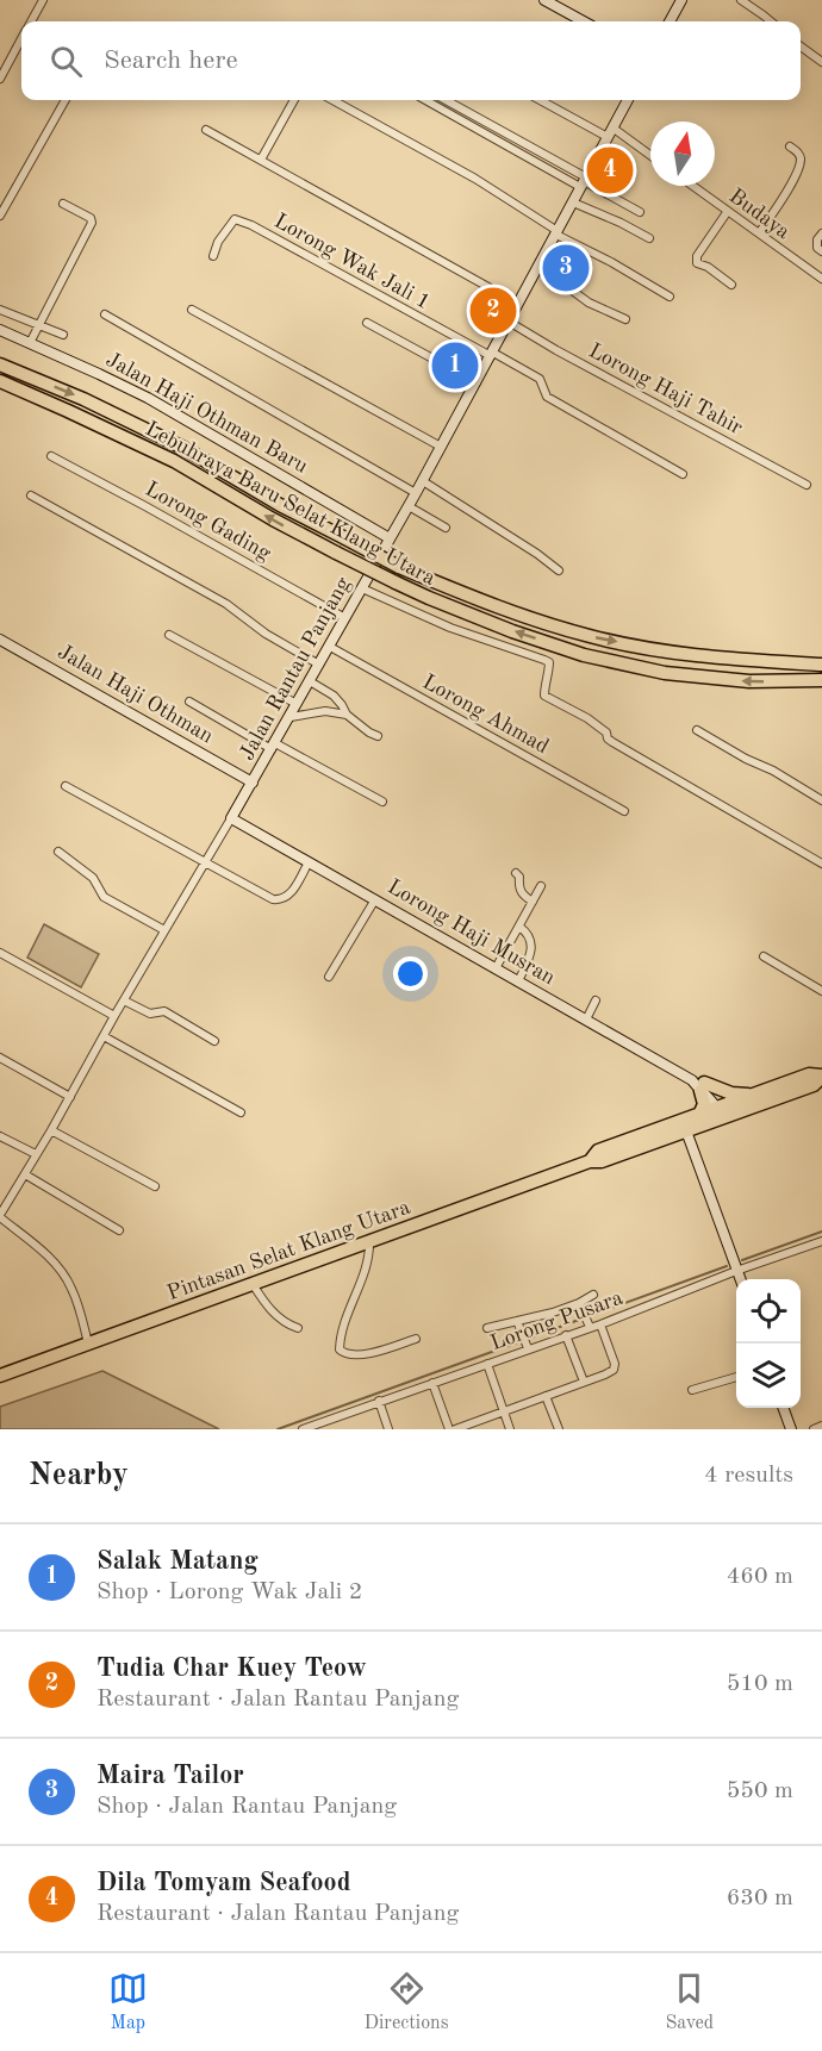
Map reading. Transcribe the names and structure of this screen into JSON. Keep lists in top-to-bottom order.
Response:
{
  "streets": {
    "highway": ["Lebuhraya Baru Selat Klang Utara", "Pintasan Selat Klang Utara"],
    "street": [
      "Budaya",
      "Lorong Wak Jali 1",
      "Lorong Haji Tahir",
      "Jalan Haji Othman Baru",
      "Lorong Gading",
      "Jalan Rantau Panjang",
      "Jalan Haji Othman",
      "Lorong Ahmad",
      "Lorong Haji Musran",
      "Lorong Pusara"
    ]
  },
  "crossings": [
    ["Lorong Wak Jali 1", "Jalan Rantau Panjang"],
    ["Lorong Haji Tahir", "Jalan Rantau Panjang"],
    ["Jalan Haji Othman Baru", "Jalan Rantau Panjang"],
    ["Lorong Gading", "Jalan Rantau Panjang"],
    ["Jalan Rantau Panjang", "Jalan Haji Othman"],
    ["Jalan Rantau Panjang", "Lorong Ahmad"],
    ["Jalan Rantau Panjang", "Lorong Haji Musran"],
    ["Lorong Haji Musran", "Pintasan Selat Klang Utara"]
  ],
  "north": "top",
  "page": {
    "search": "Search here",
    "pins": [
      "4",
      "3",
      "2",
      "1"
    ],
    "heading": ["Nearby", "4 results"],
    "list": [
      {
        "mark": "1",
        "name": "Salak Matang",
        "note": "Shop · Lorong Wak Jali 2",
        "value": "460 m"
      },
      {
        "mark": "2",
        "name": "Tudia Char Kuey Teow",
        "note": "Restaurant · Jalan Rantau Panjang",
        "value": "510 m"
      },
      {
        "mark": "3",
        "name": "Maira Tailor",
        "note": "Shop · Jalan Rantau Panjang",
        "value": "550 m"
      },
      {
        "mark": "4",
        "name": "Dila Tomyam Seafood",
        "note": "Restaurant · Jalan Rantau Panjang",
        "value": "630 m"
      }
    ],
    "nav": ["Map", "Directions", "Saved"]
  }
}
